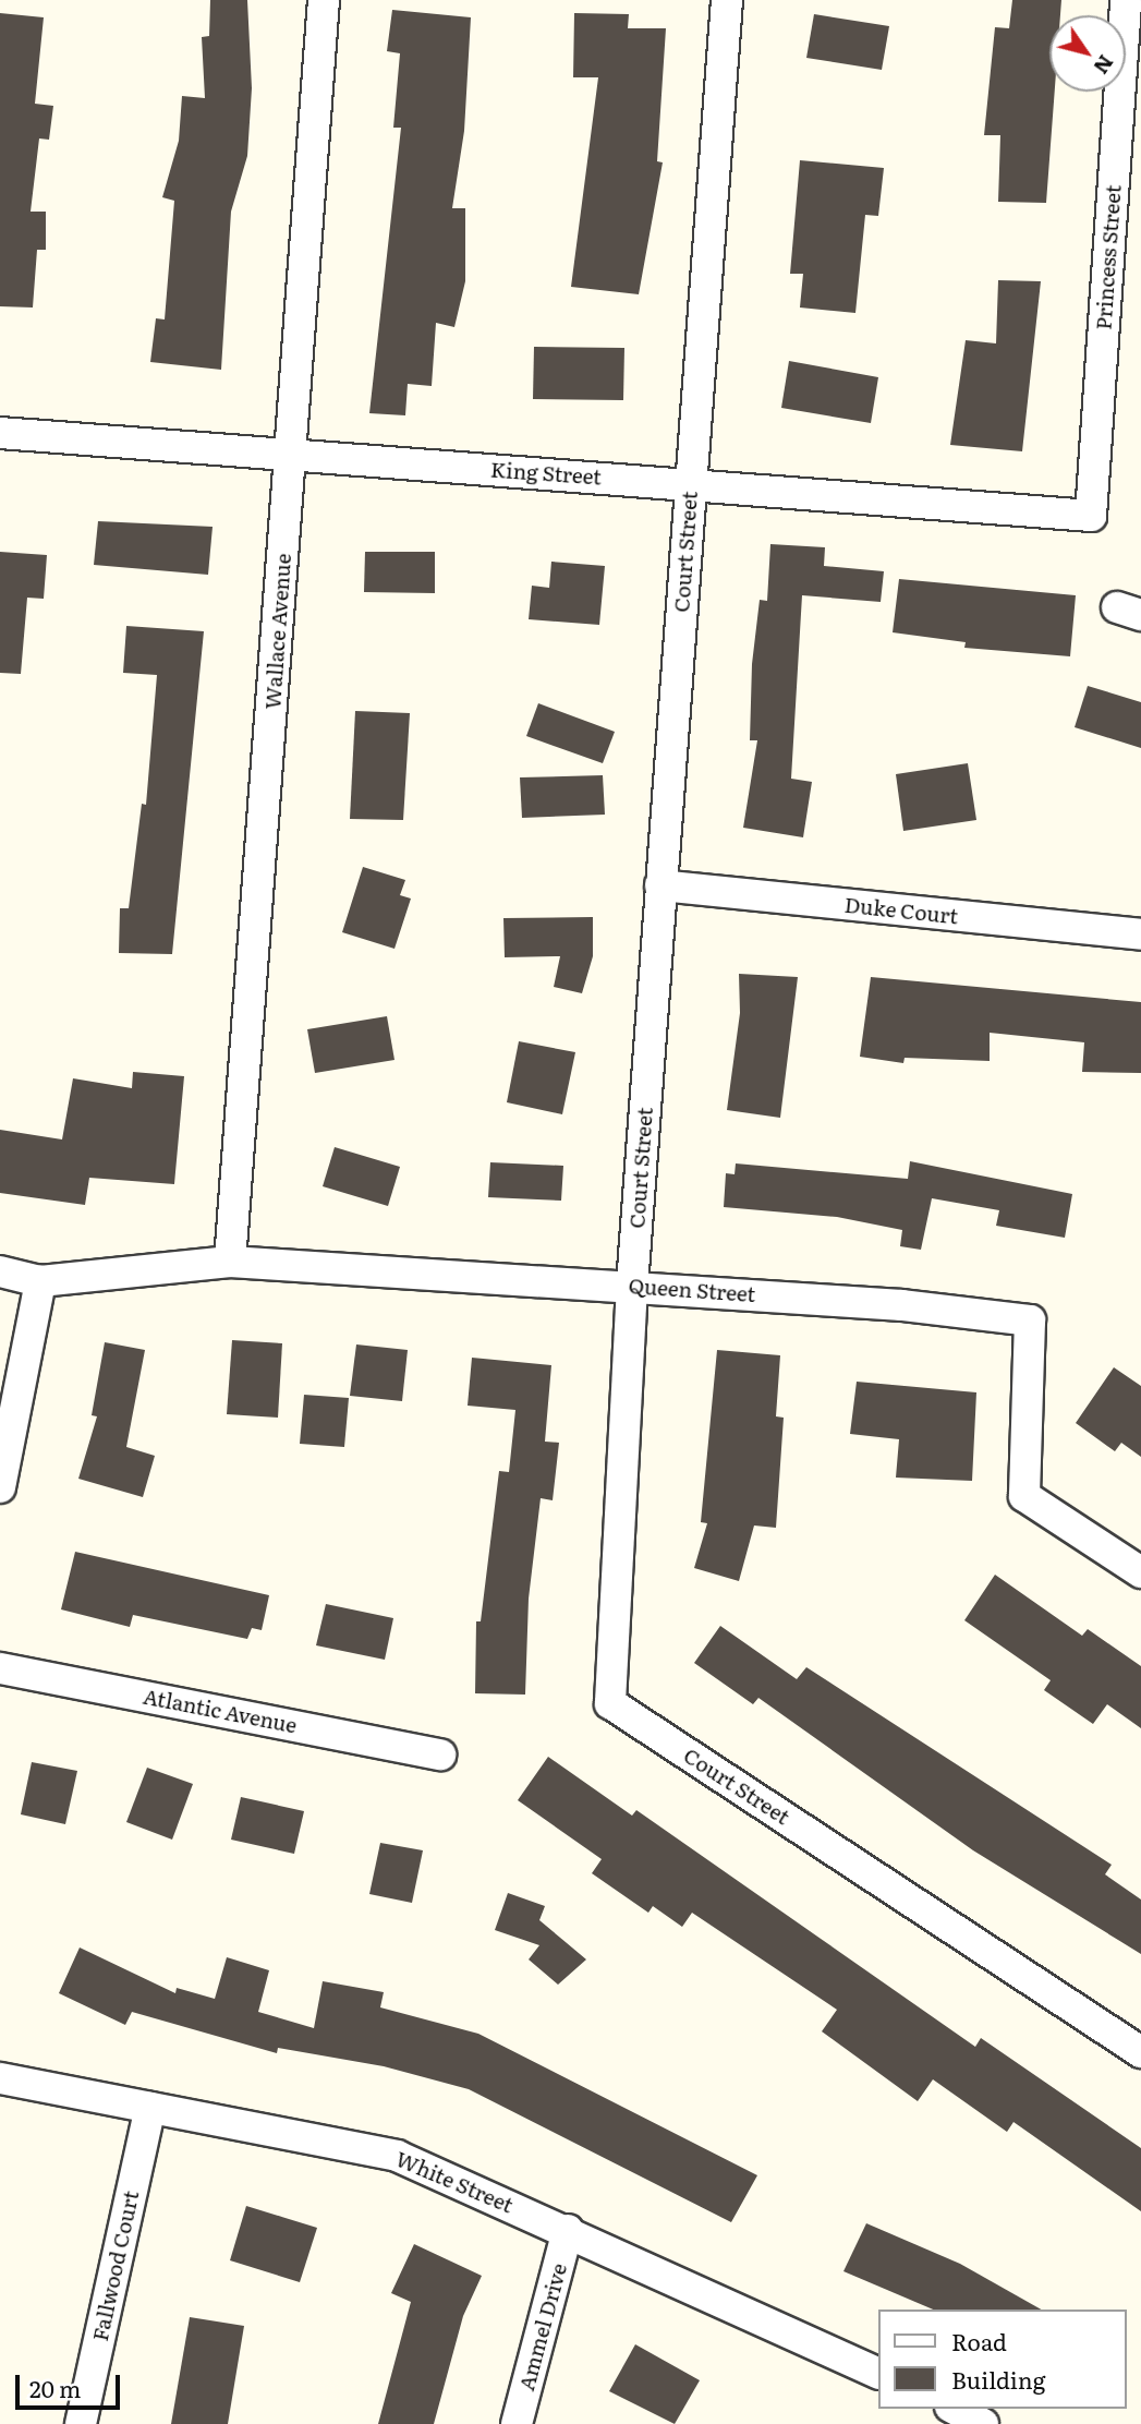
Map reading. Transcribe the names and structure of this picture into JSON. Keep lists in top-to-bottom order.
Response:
{
  "streets": {
    "street": [
      "Princess Street",
      "King Street",
      "Court Street",
      "Wallace Avenue",
      "Duke Court",
      "Queen Street",
      "Atlantic Avenue",
      "White Street",
      "Fallwood Court",
      "Ammel Drive"
    ]
  },
  "crossings": [
    ["Princess Street", "King Street"],
    ["King Street", "Court Street"],
    ["King Street", "Wallace Avenue"],
    ["Court Street", "Duke Court"],
    ["Court Street", "Queen Street"],
    ["Wallace Avenue", "Queen Street"],
    ["White Street", "Fallwood Court"],
    ["White Street", "Ammel Drive"]
  ],
  "legend": ["Road", "Building"],
  "scale_bar": "20 m",
  "north": "bottom right"
}
